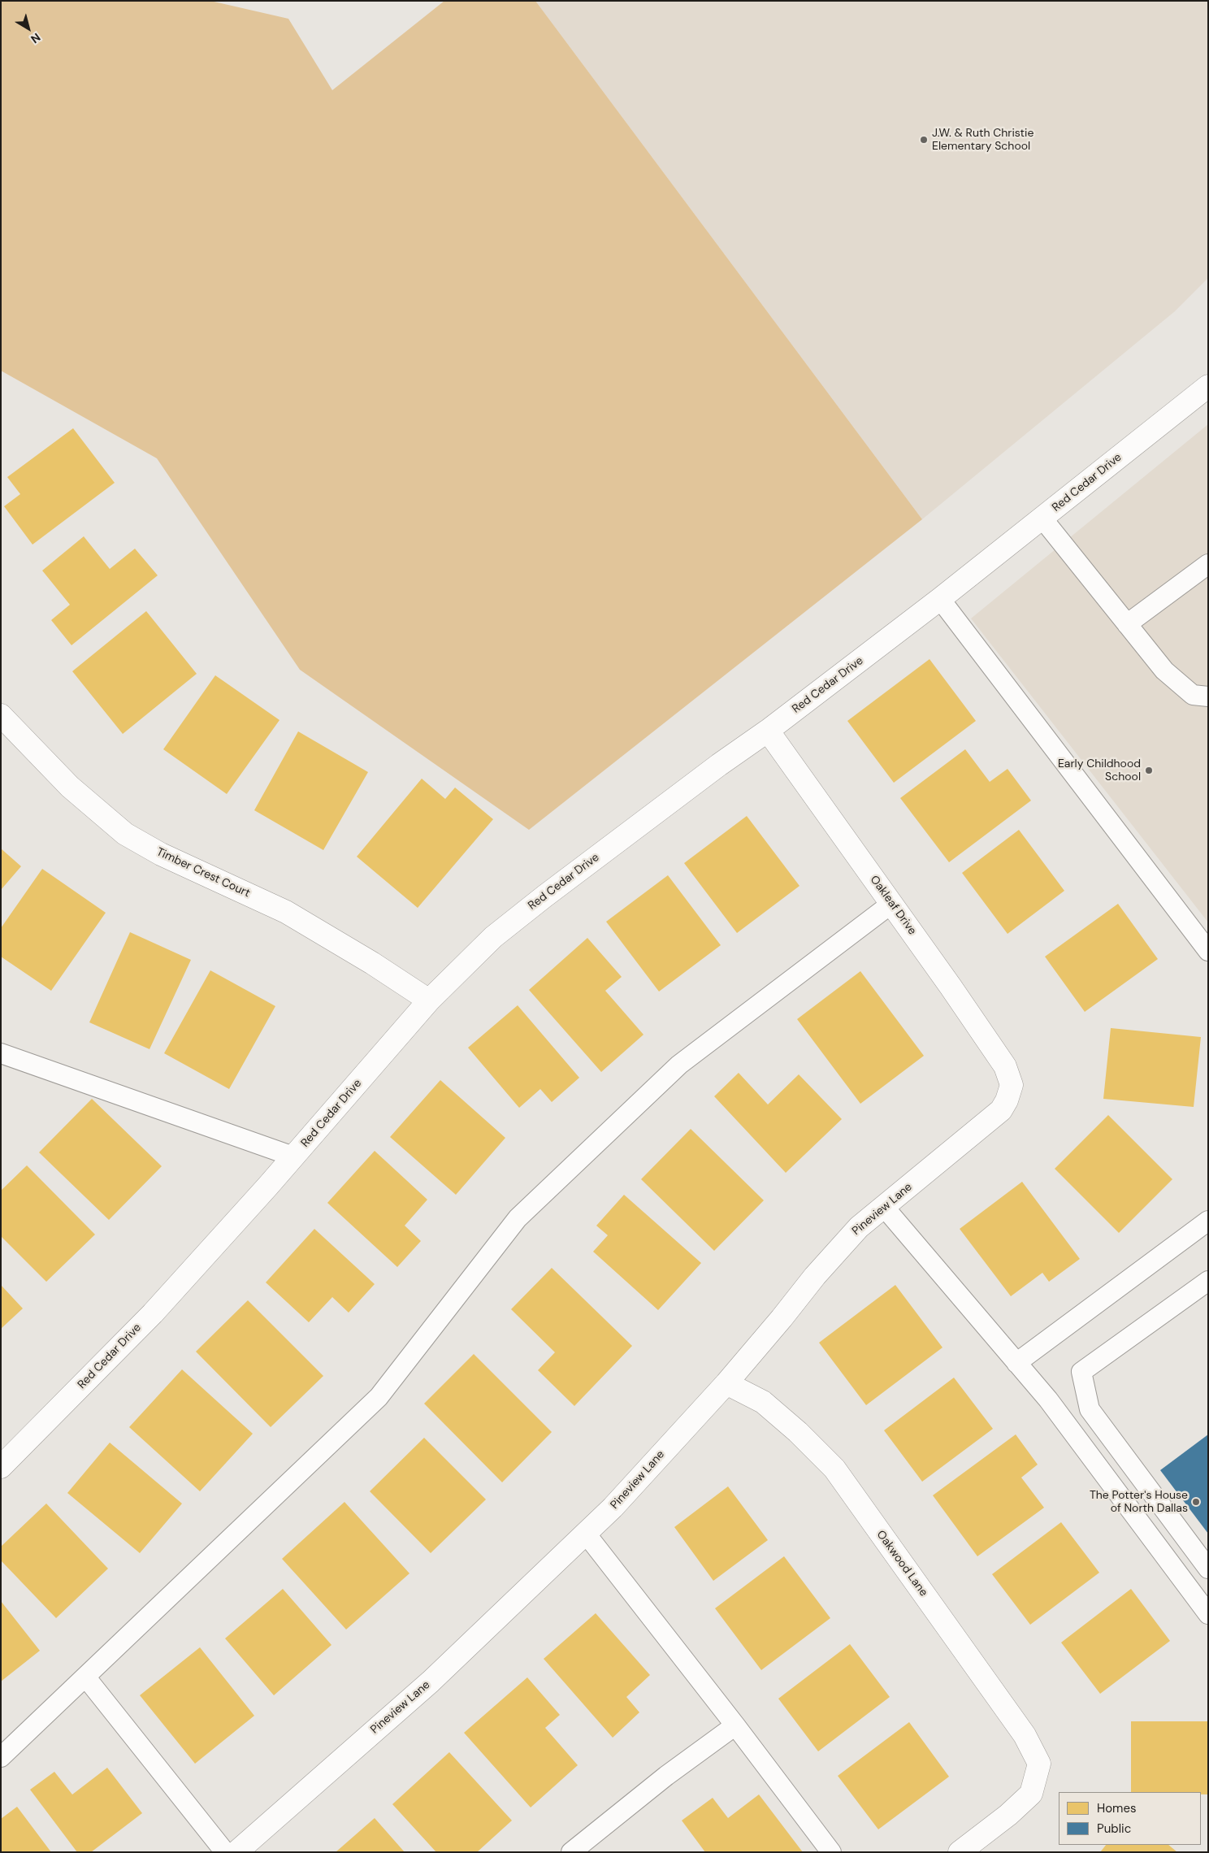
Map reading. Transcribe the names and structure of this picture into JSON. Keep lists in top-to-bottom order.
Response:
{
  "streets": {
    "street": [
      "Red Cedar Drive",
      "Timber Crest Court",
      "Oakleaf Drive",
      "Pineview Lane",
      "Oakwood Lane"
    ]
  },
  "crossings": [
    ["Red Cedar Drive", "Timber Crest Court"],
    ["Red Cedar Drive", "Oakleaf Drive"],
    ["Oakleaf Drive", "Pineview Lane"],
    ["Pineview Lane", "Oakwood Lane"]
  ],
  "places": ["J.W. & Ruth Christie Elementary School", "Early Childhood School", "The Potter's House of North Dallas"],
  "legend": ["Homes", "Public"],
  "north": "bottom right"
}
